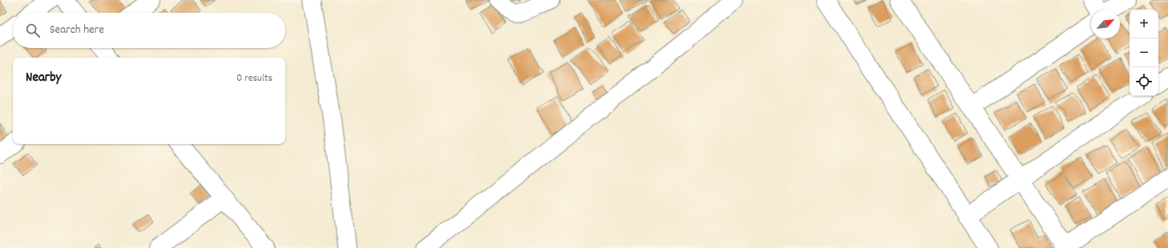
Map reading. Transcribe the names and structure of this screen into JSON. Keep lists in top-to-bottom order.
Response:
{
  "north": "top right",
  "page": {
    "map_buttons": ["+", "−"],
    "search": "Search here",
    "heading": ["Nearby", "0 results"]
  }
}
